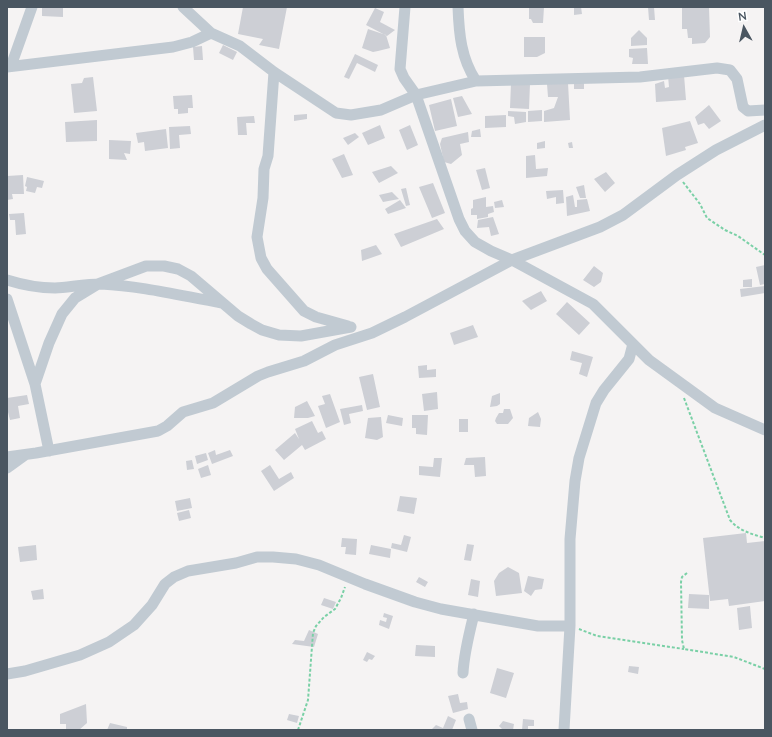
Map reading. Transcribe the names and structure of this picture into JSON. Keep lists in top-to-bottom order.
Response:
{
  "north": "top"
}
